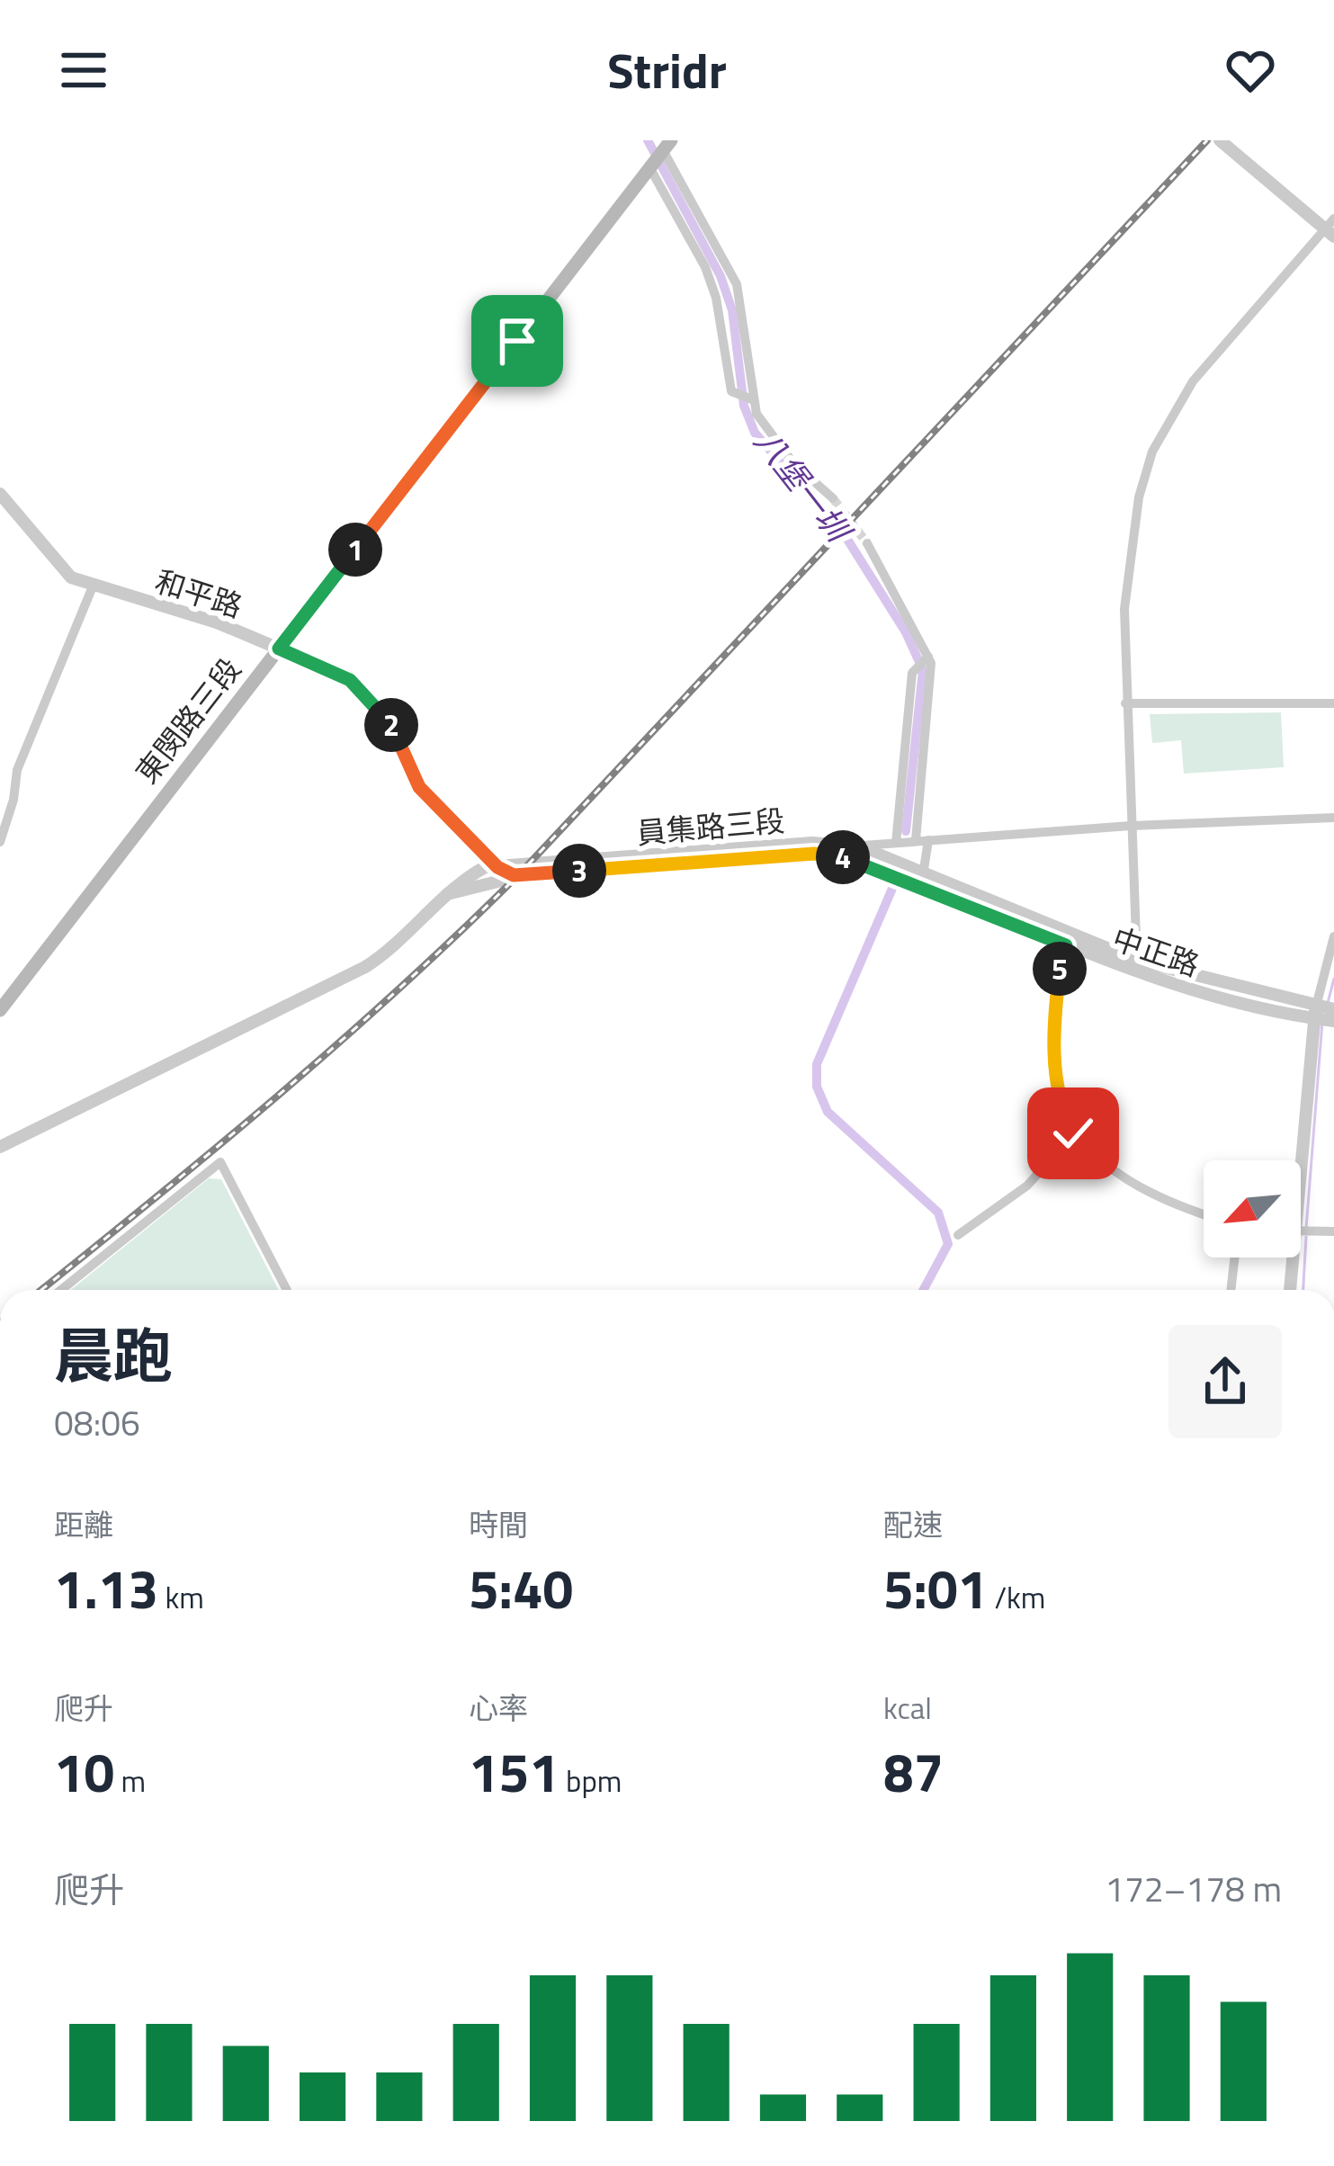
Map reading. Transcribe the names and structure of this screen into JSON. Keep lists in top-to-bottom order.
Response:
{
  "streets": {
    "main road": ["東閔路三段"],
    "street": ["和平路", "員集路三段", "中正路"]
  },
  "crossings": [
    ["和平路", "東閔路三段"],
    ["和平路", "員集路三段"]
  ],
  "water": ["八堡一圳"],
  "north": "bottom left",
  "page": {
    "header": "Stridr",
    "pins": [
      "1",
      "2",
      "4",
      "3",
      "5"
    ],
    "heading": ["晨跑", "08:06"],
    "stats": [
      ["距離", "1.13 km"],
      ["時間", "5:40"],
      ["配速", "5:01 /km"],
      ["爬升", "10 m"],
      ["心率", "151 bpm"],
      ["kcal", "87"]
    ],
    "chart": ["爬升", "172–178 m"]
  }
}
